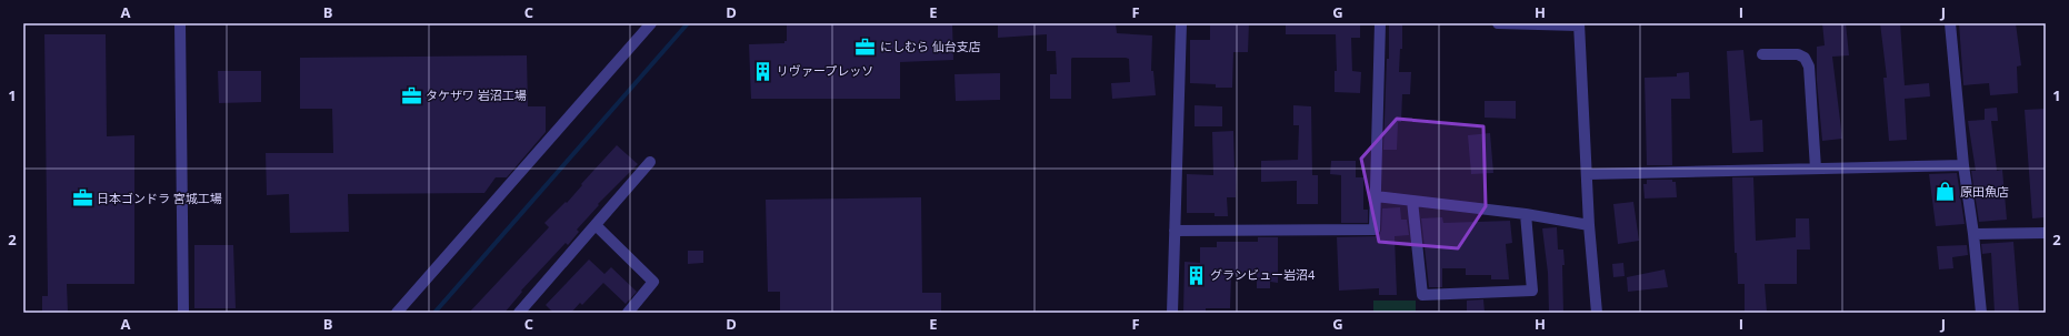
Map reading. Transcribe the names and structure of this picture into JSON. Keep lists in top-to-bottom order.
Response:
{
  "places": {
    "office": ["にしむら 仙台支店", "タケザワ 岩沼工場", "日本ゴンドラ 宮城工場"],
    "building": ["リヴァープレッソ", "グランビュー岩沼4"],
    "shop": ["原田魚店"]
  },
  "grid": {
    "columns": [
      "A",
      "B",
      "C",
      "D",
      "E",
      "F",
      "G",
      "H",
      "I",
      "J"
    ],
    "rows": ["1", "2"]
  }
}
